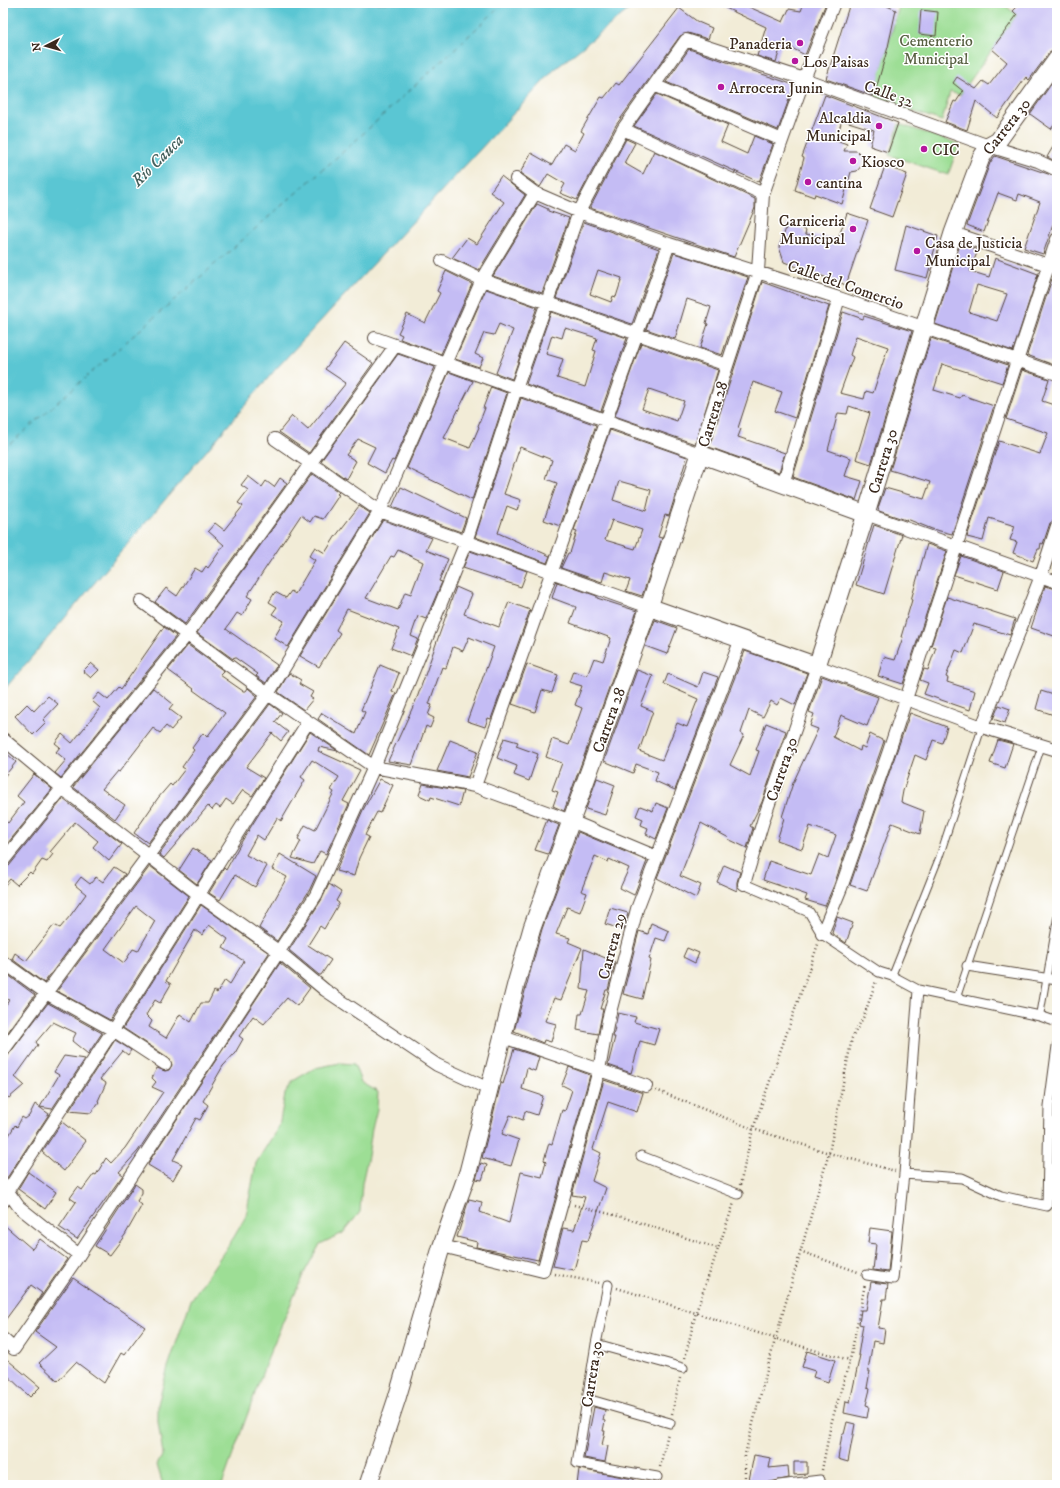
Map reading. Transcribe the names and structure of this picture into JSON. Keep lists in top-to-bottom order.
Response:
{
  "streets": {
    "main road": ["Carrera 30", "Carrera 28"],
    "street": ["Calle 32", "Calle del Comercio", "Carrera 29"]
  },
  "crossings": [
    ["Calle 32", "Carrera 30"],
    ["Calle 32", "Carrera 28"],
    ["Carrera 30", "Calle del Comercio"],
    ["Calle del Comercio", "Carrera 28"]
  ],
  "water": ["Río Cauca"],
  "parks": ["Cementerio Municipal"],
  "places": [
    "Panaderia",
    "Los Paisas",
    "Arrocera Junin",
    "Alcaldia Municipal",
    "CIC",
    "Kiosco",
    "cantina",
    "Carniceria Municipal",
    "Casa de Justicia Municipal"
  ],
  "north": "left"
}
